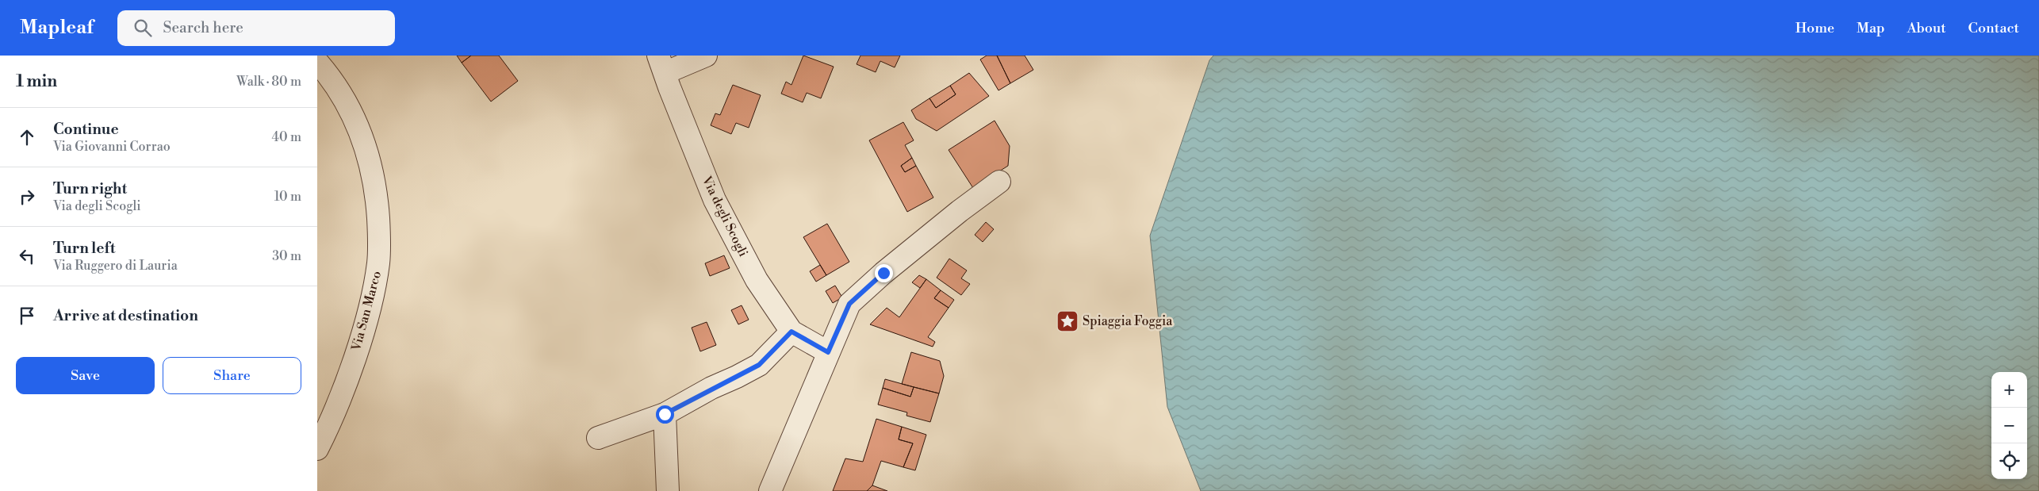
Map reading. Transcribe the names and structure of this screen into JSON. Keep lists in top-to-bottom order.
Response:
{
  "streets": {
    "street": ["Via degli Scogli", "Via San Marco"]
  },
  "places": {
    "place": ["Spiaggia Foggia"]
  },
  "page": {
    "header": "Mapleaf",
    "search": "Search here",
    "nav": [
      "Home",
      "Map",
      "About",
      "Contact"
    ],
    "heading": ["1 min", "Walk · 80 m"],
    "list": [
      ["Continue", "Via Giovanni Corrao", "40 m"],
      ["Turn right", "Via degli Scogli", "10 m"],
      ["Turn left", "Via Ruggero di Lauria", "30 m"],
      "Arrive at destination"
    ],
    "buttons": ["Save", "Share"],
    "map_buttons": ["+", "−"]
  }
}
